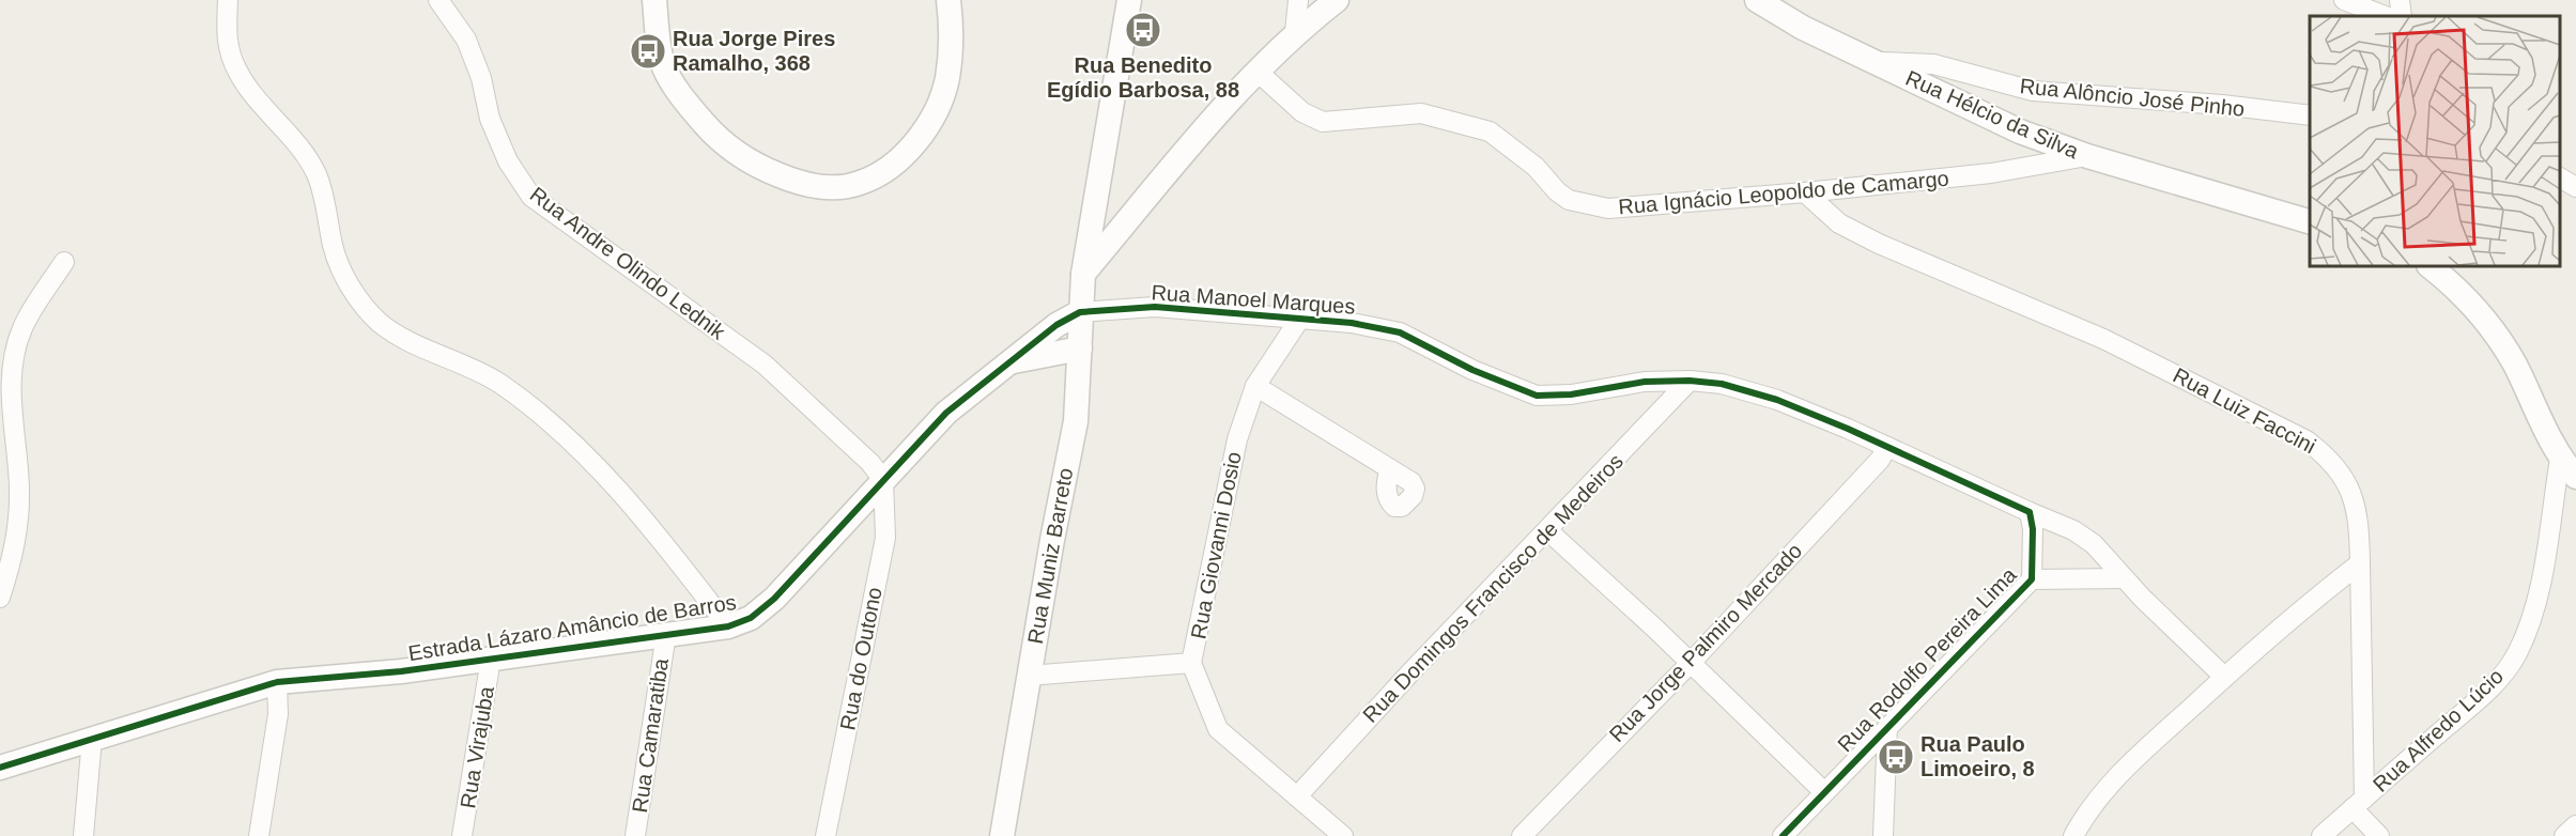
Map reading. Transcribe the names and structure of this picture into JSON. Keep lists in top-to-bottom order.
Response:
{
  "streets": {
    "street": [
      "Rua Alôncio José Pinho",
      "Rua Hélcio da Silva",
      "Rua Ignácio Leopoldo de Camargo",
      "Rua Andre Olindo Lednik",
      "Rua Manoel Marques",
      "Rua Luiz Faccini",
      "Rua Giovanni Dosio",
      "Rua Muniz Barreto",
      "Rua Domingos Francisco de Medeiros",
      "Estrada Lázaro Amâncio de Barros",
      "Rua Jorge Palmiro Mercado",
      "Rua do Outono",
      "Rua Rodolfo Pereira Lima",
      "Rua Alfredo Lúcio",
      "Rua Camaratiba",
      "Rua Virajuba"
    ]
  },
  "crossings": [
    ["Rua Alôncio José Pinho", "Rua Hélcio da Silva"],
    ["Rua Hélcio da Silva", "Rua Ignácio Leopoldo de Camargo"],
    ["Rua Ignácio Leopoldo de Camargo", "Rua Luiz Faccini"],
    ["Rua Andre Olindo Lednik", "Estrada Lázaro Amâncio de Barros"],
    ["Rua Andre Olindo Lednik", "Rua do Outono"],
    ["Rua Manoel Marques", "Rua Giovanni Dosio"],
    ["Rua Manoel Marques", "Rua Muniz Barreto"],
    ["Rua Manoel Marques", "Rua Domingos Francisco de Medeiros"],
    ["Rua Manoel Marques", "Estrada Lázaro Amâncio de Barros"],
    ["Rua Luiz Faccini", "Rua Alfredo Lúcio"],
    ["Rua Giovanni Dosio", "Rua Muniz Barreto"],
    ["Rua Muniz Barreto", "Estrada Lázaro Amâncio de Barros"],
    ["Estrada Lázaro Amâncio de Barros", "Rua do Outono"],
    ["Estrada Lázaro Amâncio de Barros", "Rua Camaratiba"],
    ["Estrada Lázaro Amâncio de Barros", "Rua Virajuba"]
  ],
  "places": {
    "bus stop": ["Rua Benedito Egídio Barbosa, 88", "Rua Jorge Pires Ramalho, 368", "Rua Paulo Limoeiro, 8"]
  }
}
